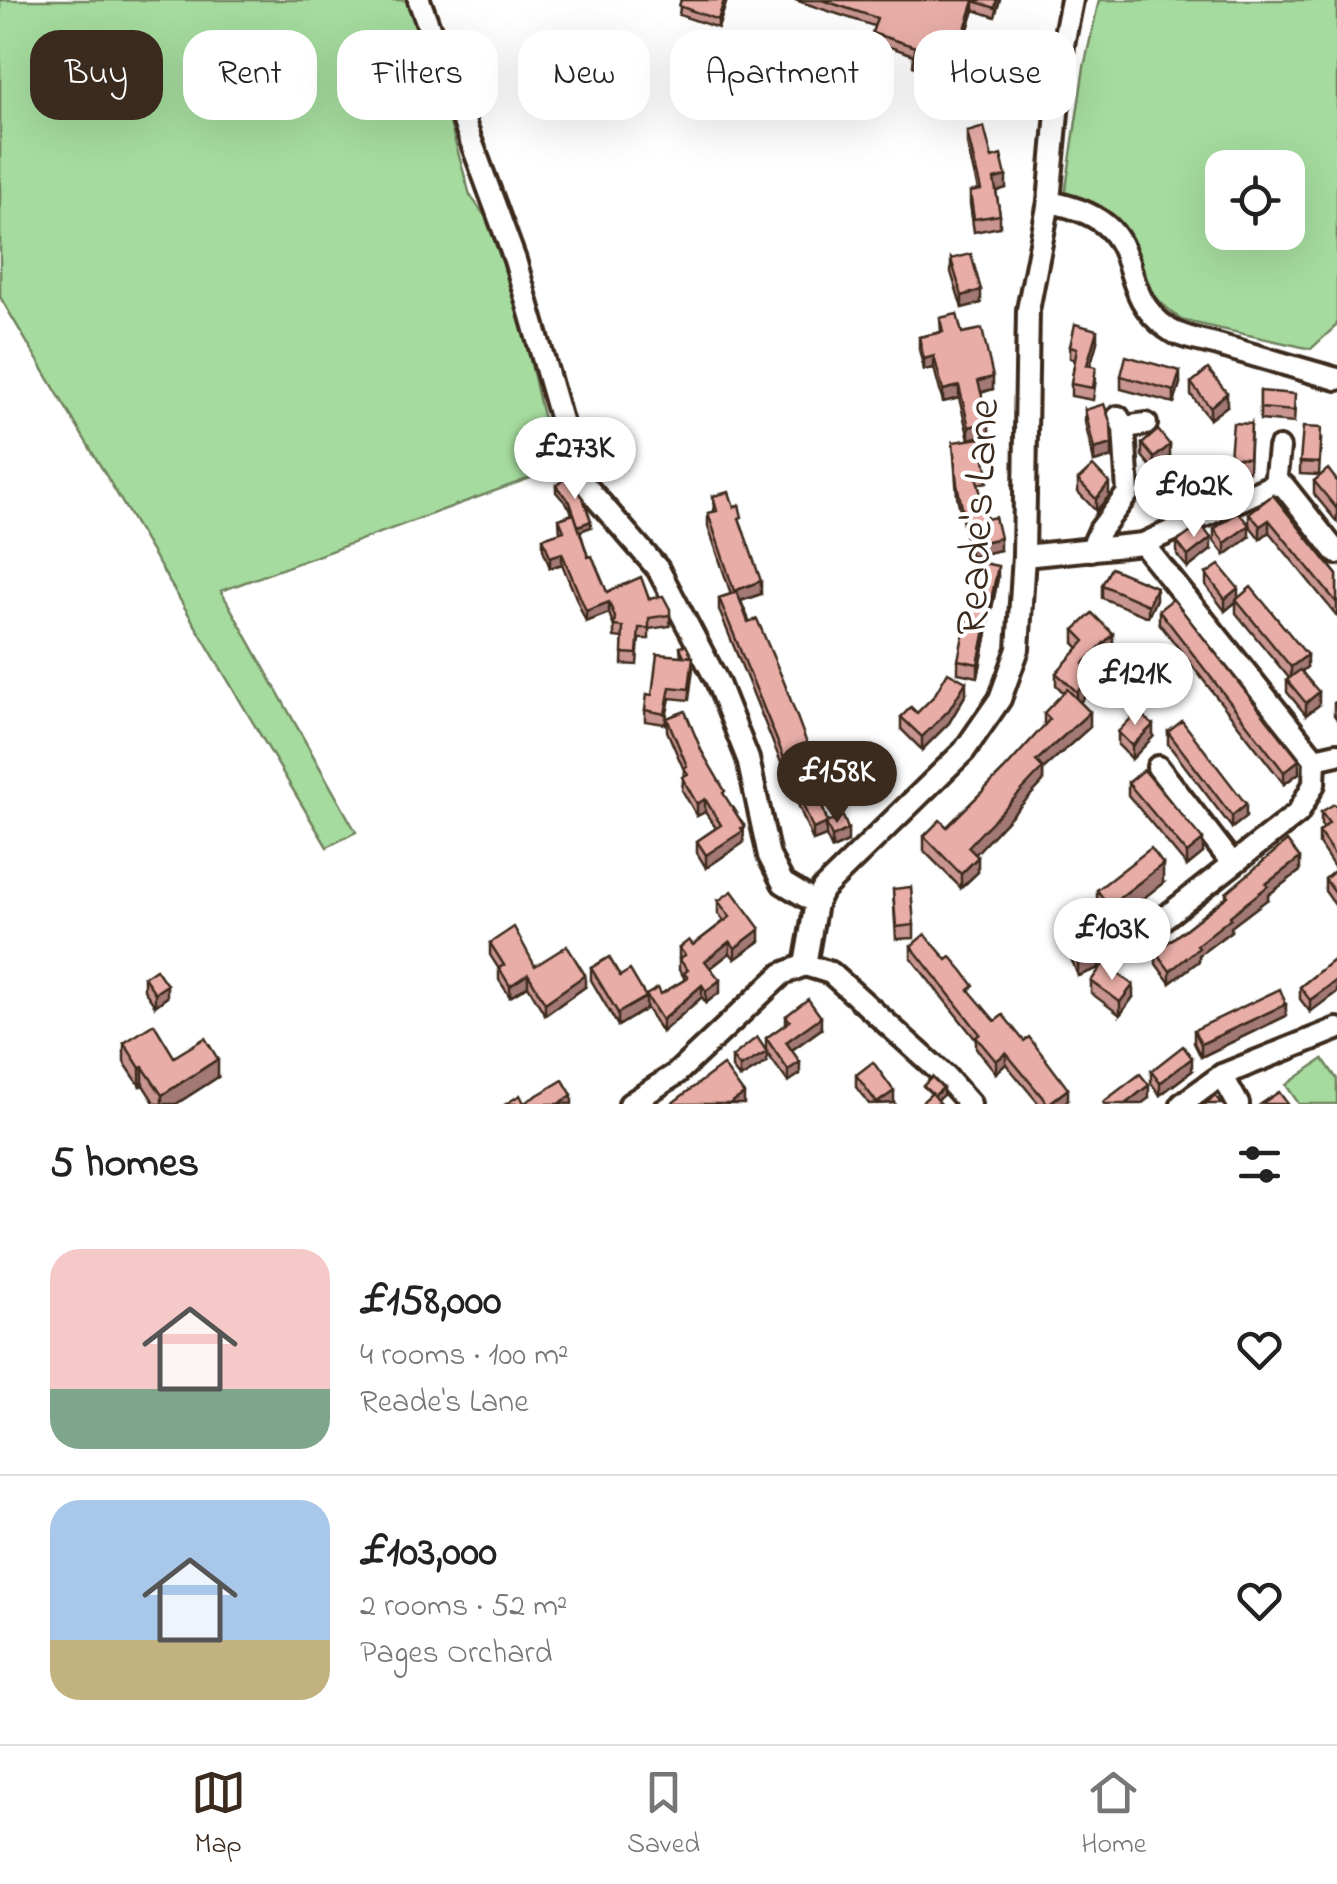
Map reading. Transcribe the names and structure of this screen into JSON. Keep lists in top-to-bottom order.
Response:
{
  "streets": {
    "street": ["Reade's Lane"]
  },
  "page": {
    "chip": [
      "Buy",
      "Rent",
      "Filters",
      "New",
      "Apartment",
      "House"
    ],
    "price": [
      "£273K",
      "£102K",
      "£121K",
      "£158K",
      "£103K"
    ],
    "heading": "5 homes",
    "list": [
      {
        "name": "£158,000",
        "note": "4 rooms · 100 m² · Reade's Lane"
      },
      {
        "name": "£103,000",
        "note": "2 rooms · 52 m² · Pages Orchard"
      }
    ],
    "tabs": ["Map", "Saved", "Home"]
  }
}
